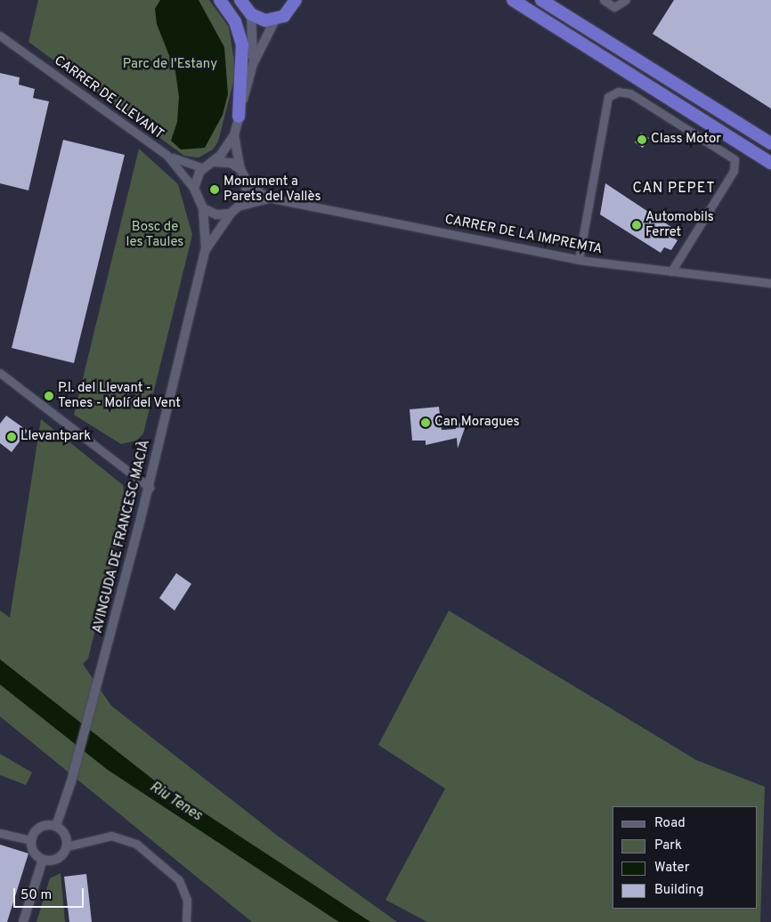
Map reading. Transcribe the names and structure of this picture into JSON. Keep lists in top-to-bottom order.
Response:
{
  "streets": {
    "street": ["CARRER DE LLEVANT", "CARRER DE LA IMPREMTA", "AVINGUDA DE FRANCESC MACIÀ"]
  },
  "districts": ["CAN PEPET"],
  "water": ["Riu Tenes"],
  "parks": ["Parc de l'Estany", "Bosc de les Taules"],
  "places": [
    "Class Motor",
    "Monument a Parets del Vallès",
    "Automobils Ferret",
    "P.I. del Llevant - Tenes - Molí del Vent",
    "Can Moragues",
    "Llevantpark"
  ],
  "legend": [
    "Road",
    "Park",
    "Water",
    "Building"
  ],
  "scale_bar": "50 m"
}
